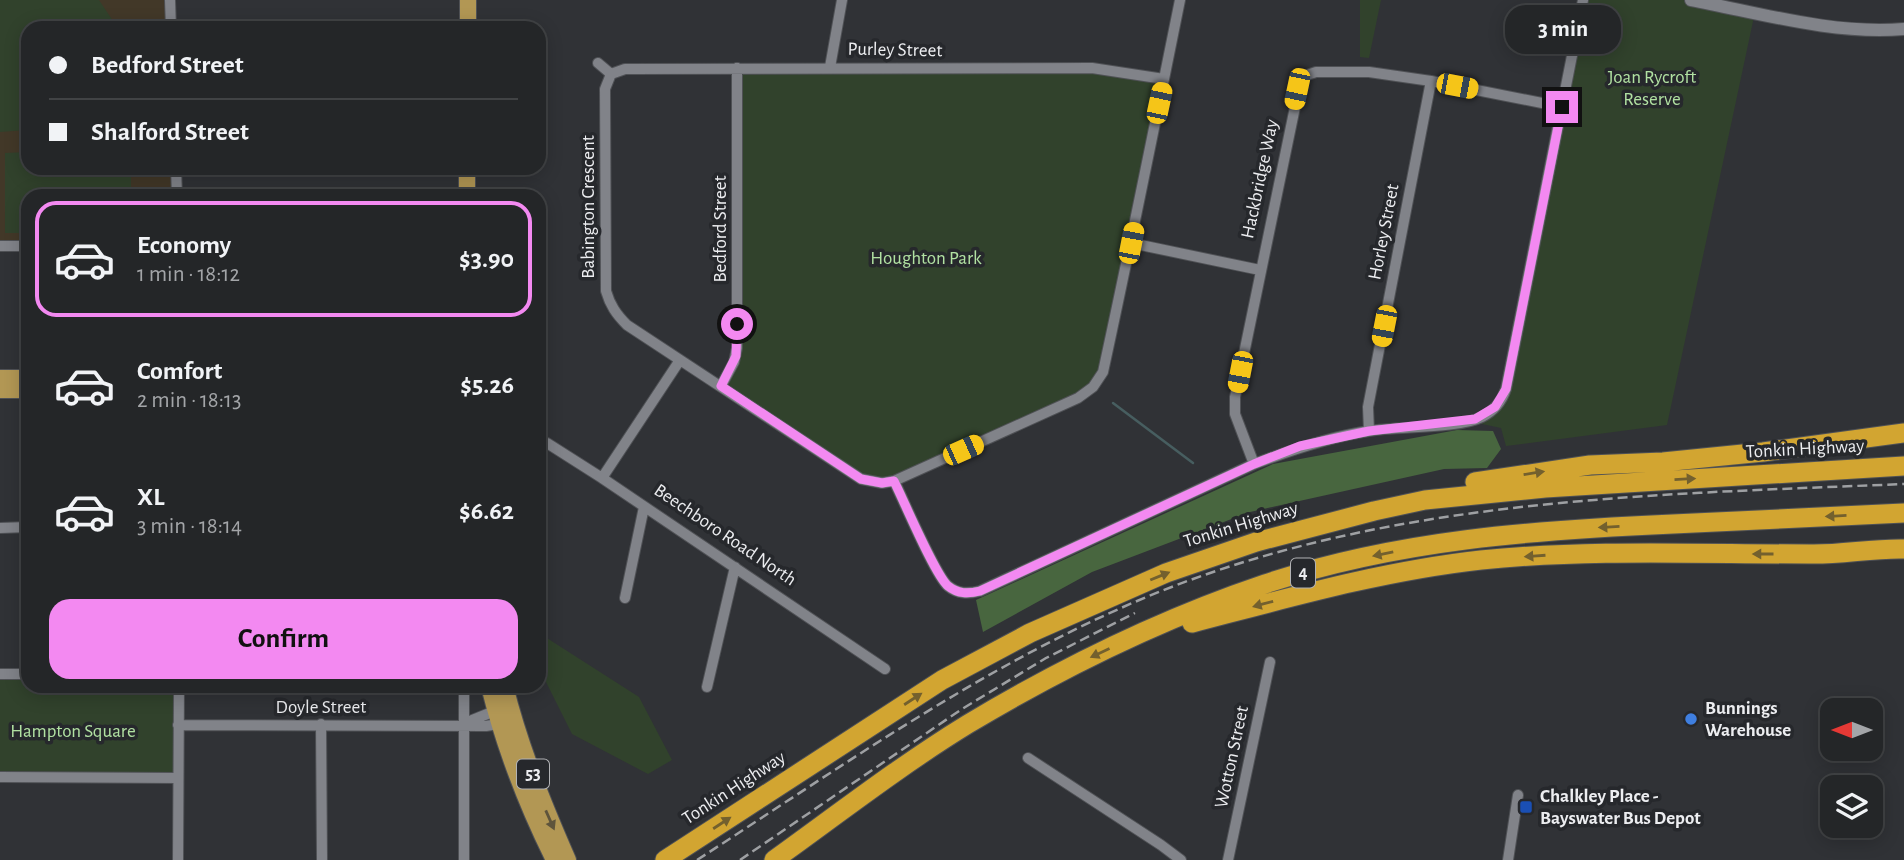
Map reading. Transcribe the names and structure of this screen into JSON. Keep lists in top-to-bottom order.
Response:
{
  "streets": {
    "highway": ["Tonkin Highway", "4"],
    "main road": ["53"],
    "street": [
      "Purley Street",
      "Hackbridge Way",
      "Babington Crescent",
      "Bedford Street",
      "Horley Street",
      "Beechboro Road North",
      "Doyle Street",
      "Wotton Street"
    ]
  },
  "crossings": [
    ["Purley Street", "Babington Crescent"],
    ["Purley Street", "Bedford Street"],
    ["Hackbridge Way", "Horley Street"],
    ["Babington Crescent", "Bedford Street"],
    ["Doyle Street", "53"]
  ],
  "parks": ["Joan Rycroft Reserve", "Houghton Park", "Hampton Square"],
  "places": {
    "other": ["Bunnings Warehouse"],
    "transit": ["Chalkley Place - Bayswater Bus Depot"]
  },
  "north": "left",
  "page": {
    "bubble": "3 min",
    "banner": ["Bedford Street", "Shalford Street"],
    "list": [
      {
        "name": "Economy",
        "note": "1 min · 18:12",
        "value": "$3.90"
      },
      {
        "name": "Comfort",
        "note": "2 min · 18:13",
        "value": "$5.26"
      },
      {
        "name": "XL",
        "note": "3 min · 18:14",
        "value": "$6.62"
      }
    ],
    "buttons": "Confirm"
  }
}
